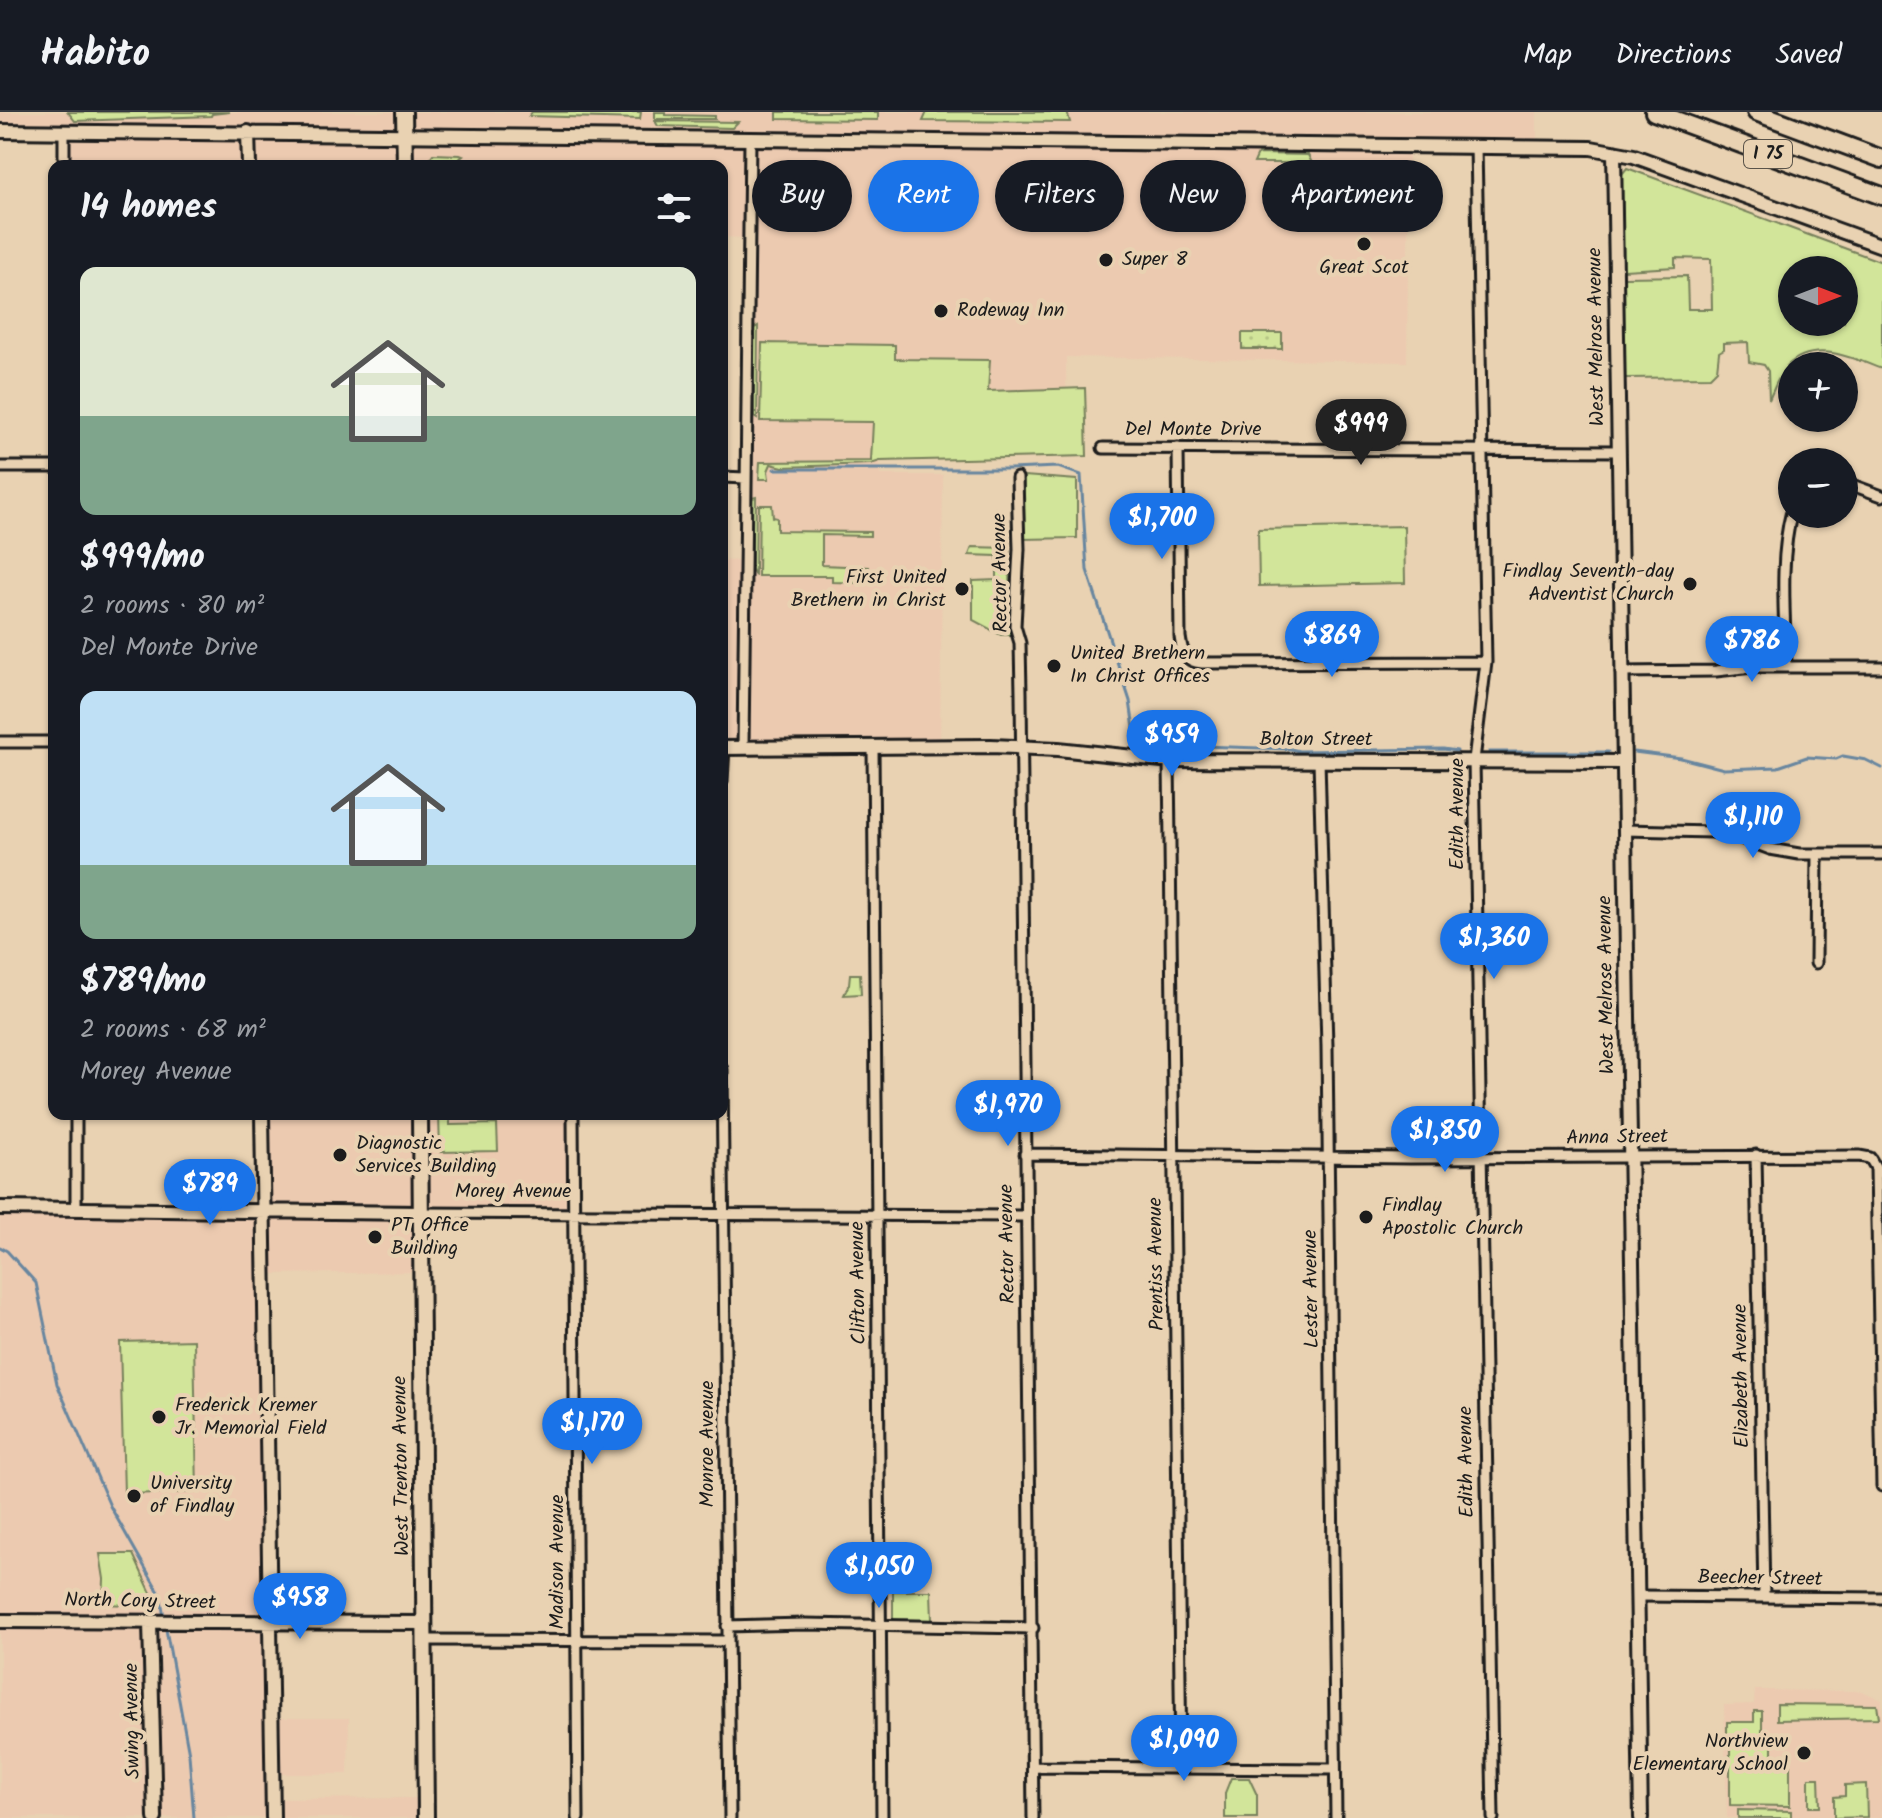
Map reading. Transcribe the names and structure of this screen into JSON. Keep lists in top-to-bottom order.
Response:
{
  "streets": {
    "highway": ["I 75"],
    "main road": ["West Trenton Avenue"],
    "street": [
      "West Melrose Avenue",
      "Del Monte Drive",
      "Rector Avenue",
      "Bolton Street",
      "Edith Avenue",
      "Anna Street",
      "Morey Avenue",
      "Prentiss Avenue",
      "Clifton Avenue",
      "Lester Avenue",
      "Elizabeth Avenue",
      "Monroe Avenue",
      "Madison Avenue",
      "Beecher Street",
      "North Cory Street",
      "Swing Avenue"
    ]
  },
  "crossings": [
    ["West Melrose Avenue", "Del Monte Drive"],
    ["West Melrose Avenue", "Bolton Street"],
    ["West Melrose Avenue", "Anna Street"],
    ["West Melrose Avenue", "Beecher Street"],
    ["Del Monte Drive", "Edith Avenue"],
    ["Rector Avenue", "Bolton Street"],
    ["Rector Avenue", "Anna Street"],
    ["Rector Avenue", "Morey Avenue"],
    ["Bolton Street", "Edith Avenue"],
    ["Bolton Street", "Prentiss Avenue"],
    ["Bolton Street", "Clifton Avenue"],
    ["Bolton Street", "Lester Avenue"],
    ["Edith Avenue", "Anna Street"],
    ["Anna Street", "Prentiss Avenue"],
    ["Anna Street", "Lester Avenue"],
    ["Anna Street", "Elizabeth Avenue"],
    ["Morey Avenue", "Clifton Avenue"],
    ["Morey Avenue", "Monroe Avenue"],
    ["Morey Avenue", "West Trenton Avenue"],
    ["Morey Avenue", "Madison Avenue"],
    ["Elizabeth Avenue", "Beecher Street"],
    ["West Trenton Avenue", "North Cory Street"],
    ["North Cory Street", "Swing Avenue"]
  ],
  "places": [
    "Great Scot",
    "Super 8",
    "Rodeway Inn",
    "Findlay Seventh-day Adventist Church",
    "First United Brethern in Christ",
    "United Brethern In Christ Offices",
    "Diagnostic Services Building",
    "Findlay Apostolic Church",
    "PT Office Building",
    "Frederick Kremer Jr. Memorial Field",
    "University of Findlay",
    "Northview Elementary School"
  ],
  "north": "right",
  "page": {
    "header": "Habito",
    "nav": ["Map", "Directions", "Saved"],
    "chip": [
      "Buy",
      "Rent",
      "Filters",
      "New",
      "Apartment"
    ],
    "heading": "14 homes",
    "map_buttons": ["+", "−"],
    "list": [
      {
        "name": "$999/mo",
        "note": "2 rooms · 80 m² · Del Monte Drive"
      },
      {
        "name": "$789/mo",
        "note": "2 rooms · 68 m² · Morey Avenue"
      }
    ],
    "price": [
      "$999",
      "$1,700",
      "$869",
      "$786",
      "$959",
      "$1,110",
      "$1,360",
      "$1,970",
      "$1,850",
      "$789",
      "$1,170",
      "$1,050",
      "$958",
      "$1,090"
    ]
  }
}
